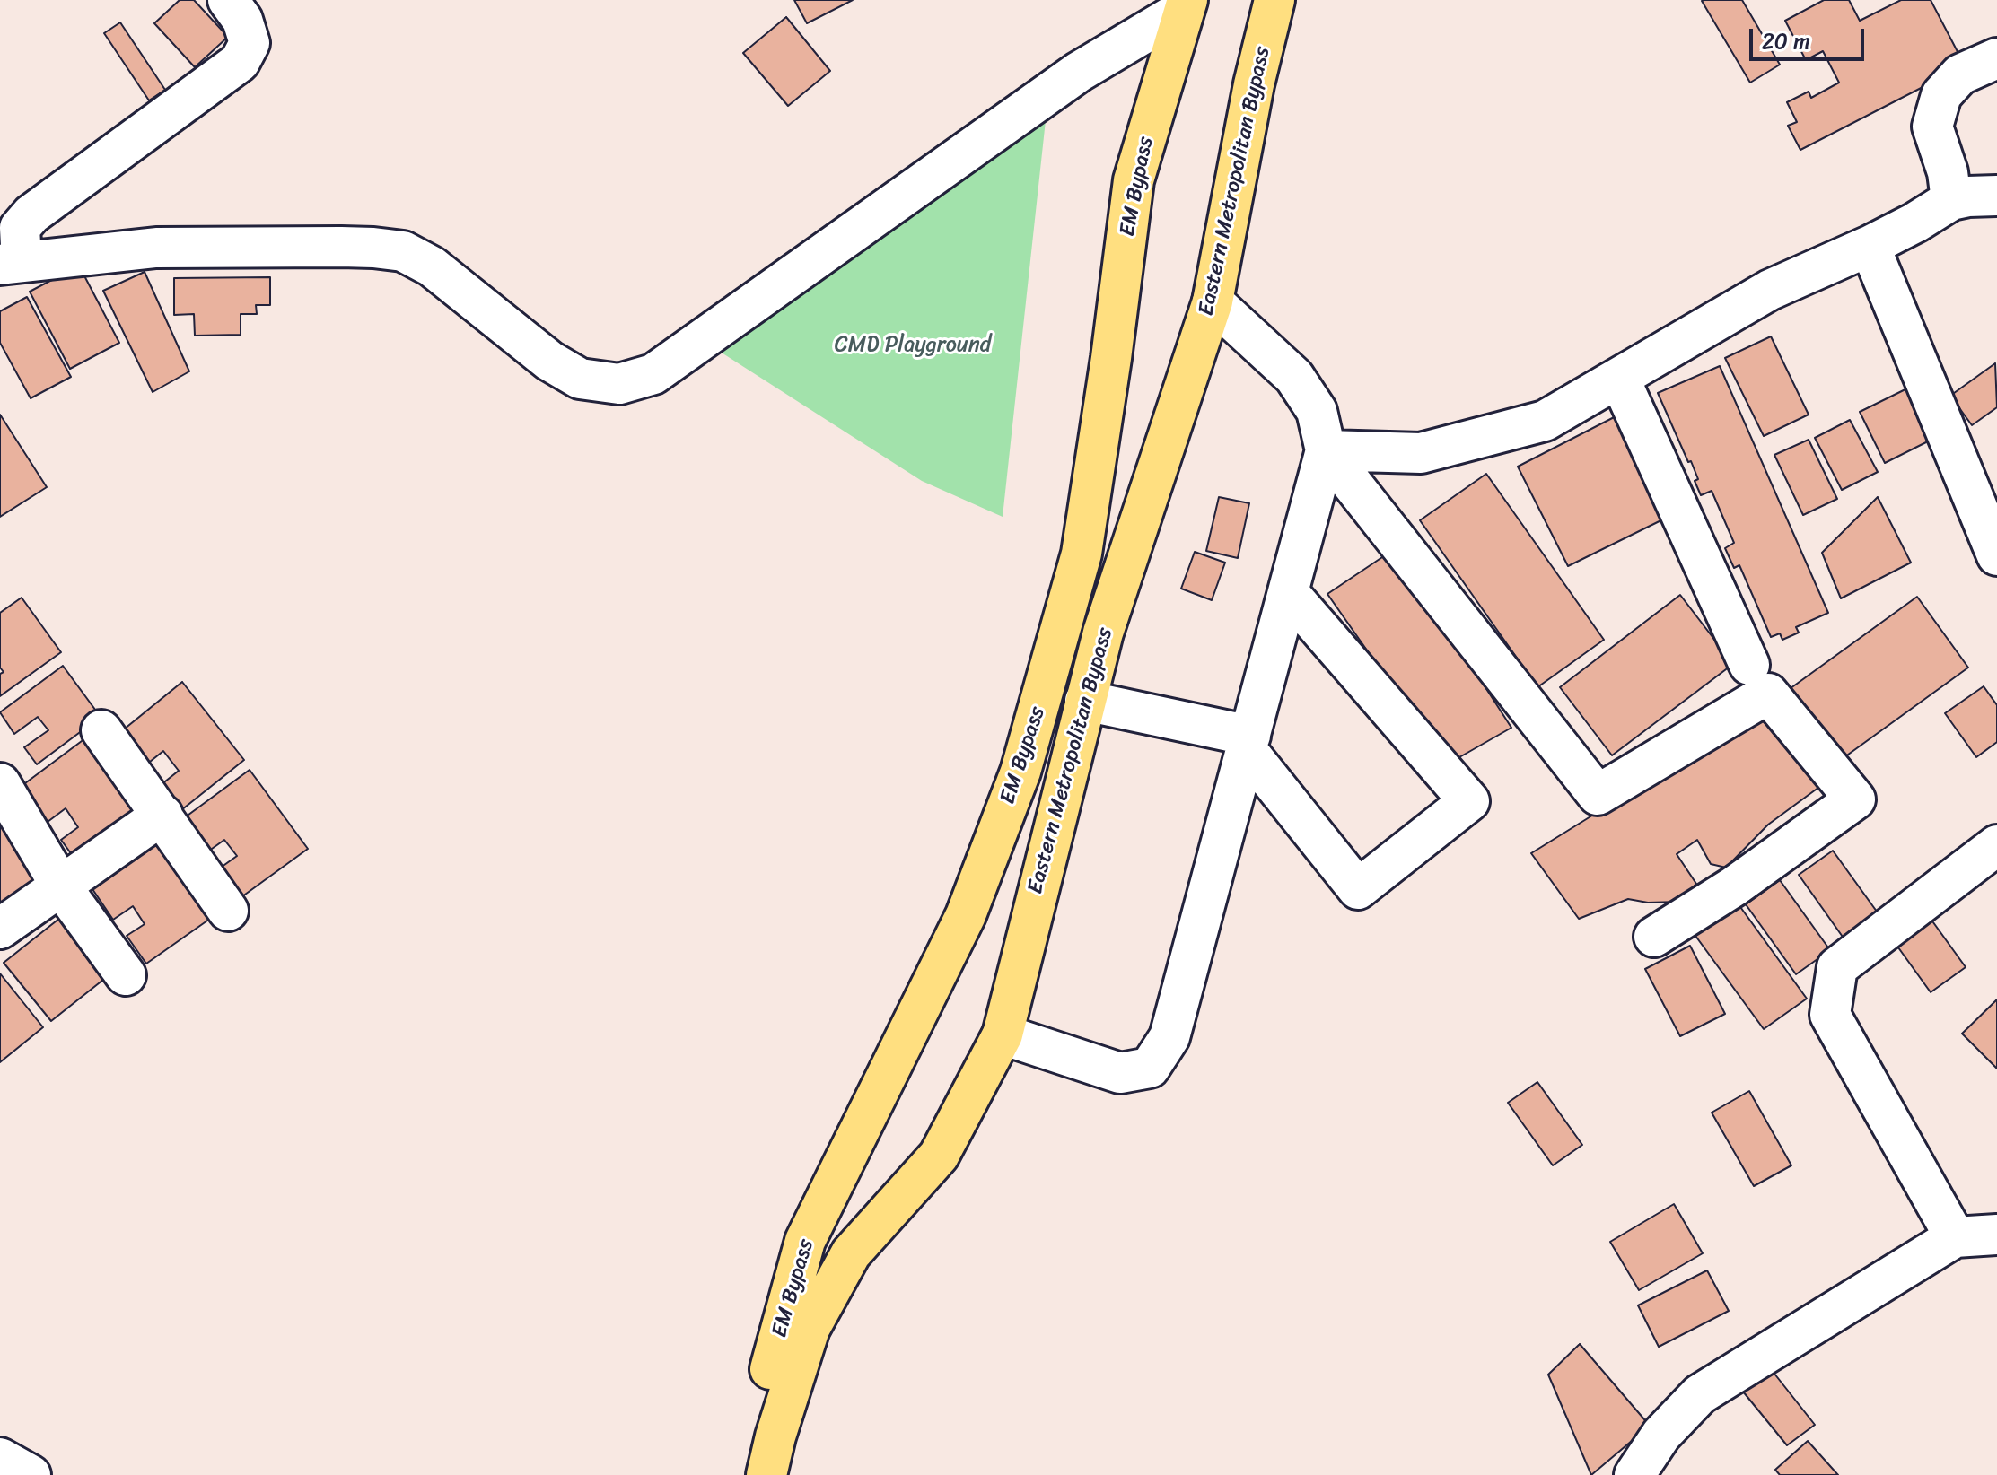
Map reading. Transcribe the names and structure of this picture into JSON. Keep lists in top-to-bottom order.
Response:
{
  "streets": {
    "main road": ["Eastern Metropolitan Bypass", "EM Bypass"]
  },
  "parks": ["CMD Playground"],
  "scale_bar": "20 m"
}
